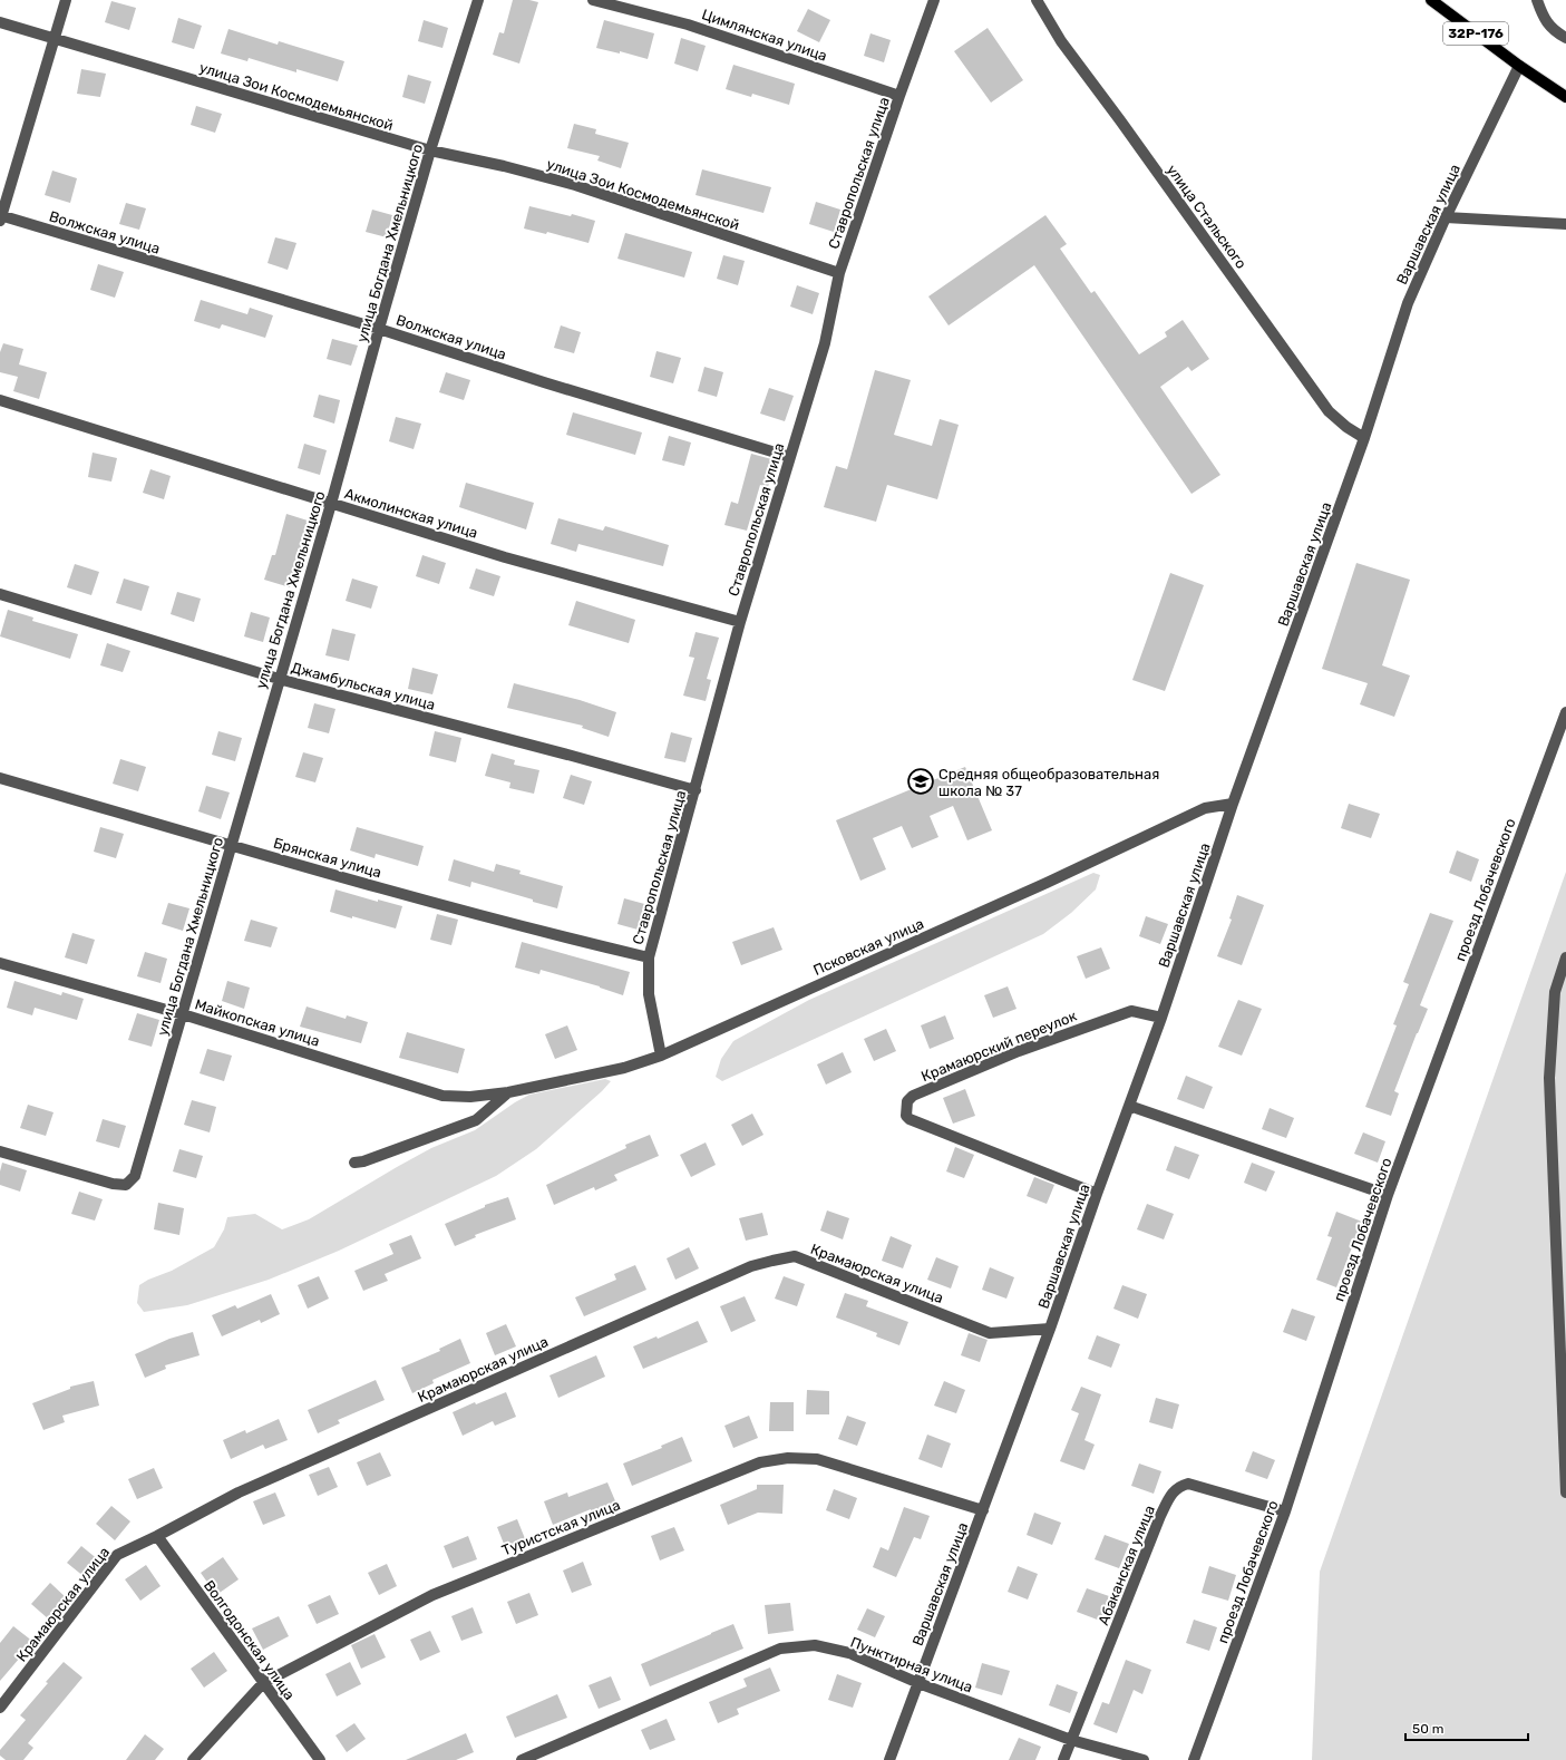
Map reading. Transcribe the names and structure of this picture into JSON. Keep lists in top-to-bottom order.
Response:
{
  "streets": {
    "main road": ["32Р-176"],
    "street": [
      "Цимлянская улица",
      "улица Зои Космодемьянской",
      "Ставропольская улица",
      "улица Стальского",
      "Варшавская улица",
      "Волжская улица",
      "улица Богдана Хмельницкого",
      "Акмолинская улица",
      "Джамбульская улица",
      "Брянская улица",
      "проезд Лобачевского",
      "Псковская улица",
      "Майкопская улица",
      "Крамаюрский переулок",
      "Крамаюрская улица",
      "Туристская улица",
      "Абаканская улица",
      "Волгодонская улица",
      "Пунктирная улица"
    ]
  },
  "crossings": [
    ["32Р-176", "Варшавская улица"],
    ["Цимлянская улица", "Ставропольская улица"],
    ["улица Зои Космодемьянской", "Ставропольская улица"],
    ["улица Зои Космодемьянской", "улица Богдана Хмельницкого"],
    ["Ставропольская улица", "Волжская улица"],
    ["Ставропольская улица", "Акмолинская улица"],
    ["Ставропольская улица", "Джамбульская улица"],
    ["Ставропольская улица", "Брянская улица"],
    ["Ставропольская улица", "Псковская улица"],
    ["улица Стальского", "Варшавская улица"],
    ["Варшавская улица", "Псковская улица"],
    ["Варшавская улица", "Крамаюрский переулок"],
    ["Варшавская улица", "Крамаюрская улица"],
    ["Варшавская улица", "Туристская улица"],
    ["Варшавская улица", "Пунктирная улица"],
    ["Волжская улица", "улица Богдана Хмельницкого"],
    ["улица Богдана Хмельницкого", "Акмолинская улица"],
    ["улица Богдана Хмельницкого", "Джамбульская улица"],
    ["улица Богдана Хмельницкого", "Брянская улица"],
    ["улица Богдана Хмельницкого", "Майкопская улица"],
    ["проезд Лобачевского", "Абаканская улица"],
    ["Псковская улица", "Майкопская улица"],
    ["Крамаюрская улица", "Волгодонская улица"],
    ["Туристская улица", "Волгодонская улица"],
    ["Абаканская улица", "Пунктирная улица"]
  ],
  "places": {
    "school or university": ["Средняя общеобразовательная школа № 37"]
  },
  "scale_bar": "50 m"
}
